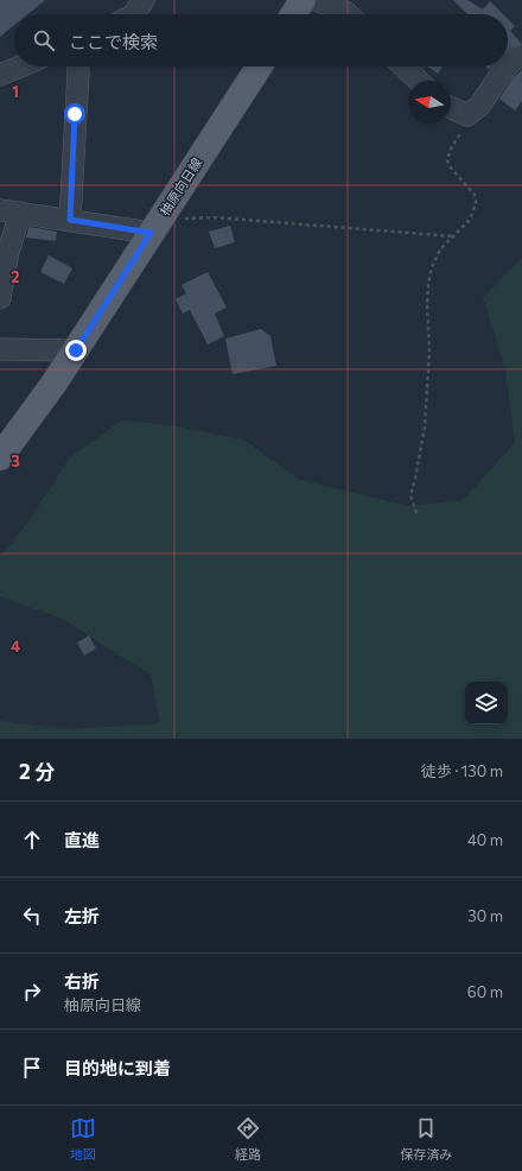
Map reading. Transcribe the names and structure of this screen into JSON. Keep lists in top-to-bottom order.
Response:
{
  "streets": {
    "main road": ["柚原向日線"]
  },
  "north": "left",
  "page": {
    "search": "ここで検索",
    "heading": ["2 分", "徒歩 · 130 m"],
    "list": [
      ["直進", "40 m"],
      ["左折", "30 m"],
      ["右折", "柚原向日線", "60 m"],
      "目的地に到着"
    ],
    "nav": ["地図", "経路", "保存済み"]
  },
  "grid": {
    "rows": [
      "1",
      "2",
      "3",
      "4"
    ]
  }
}
